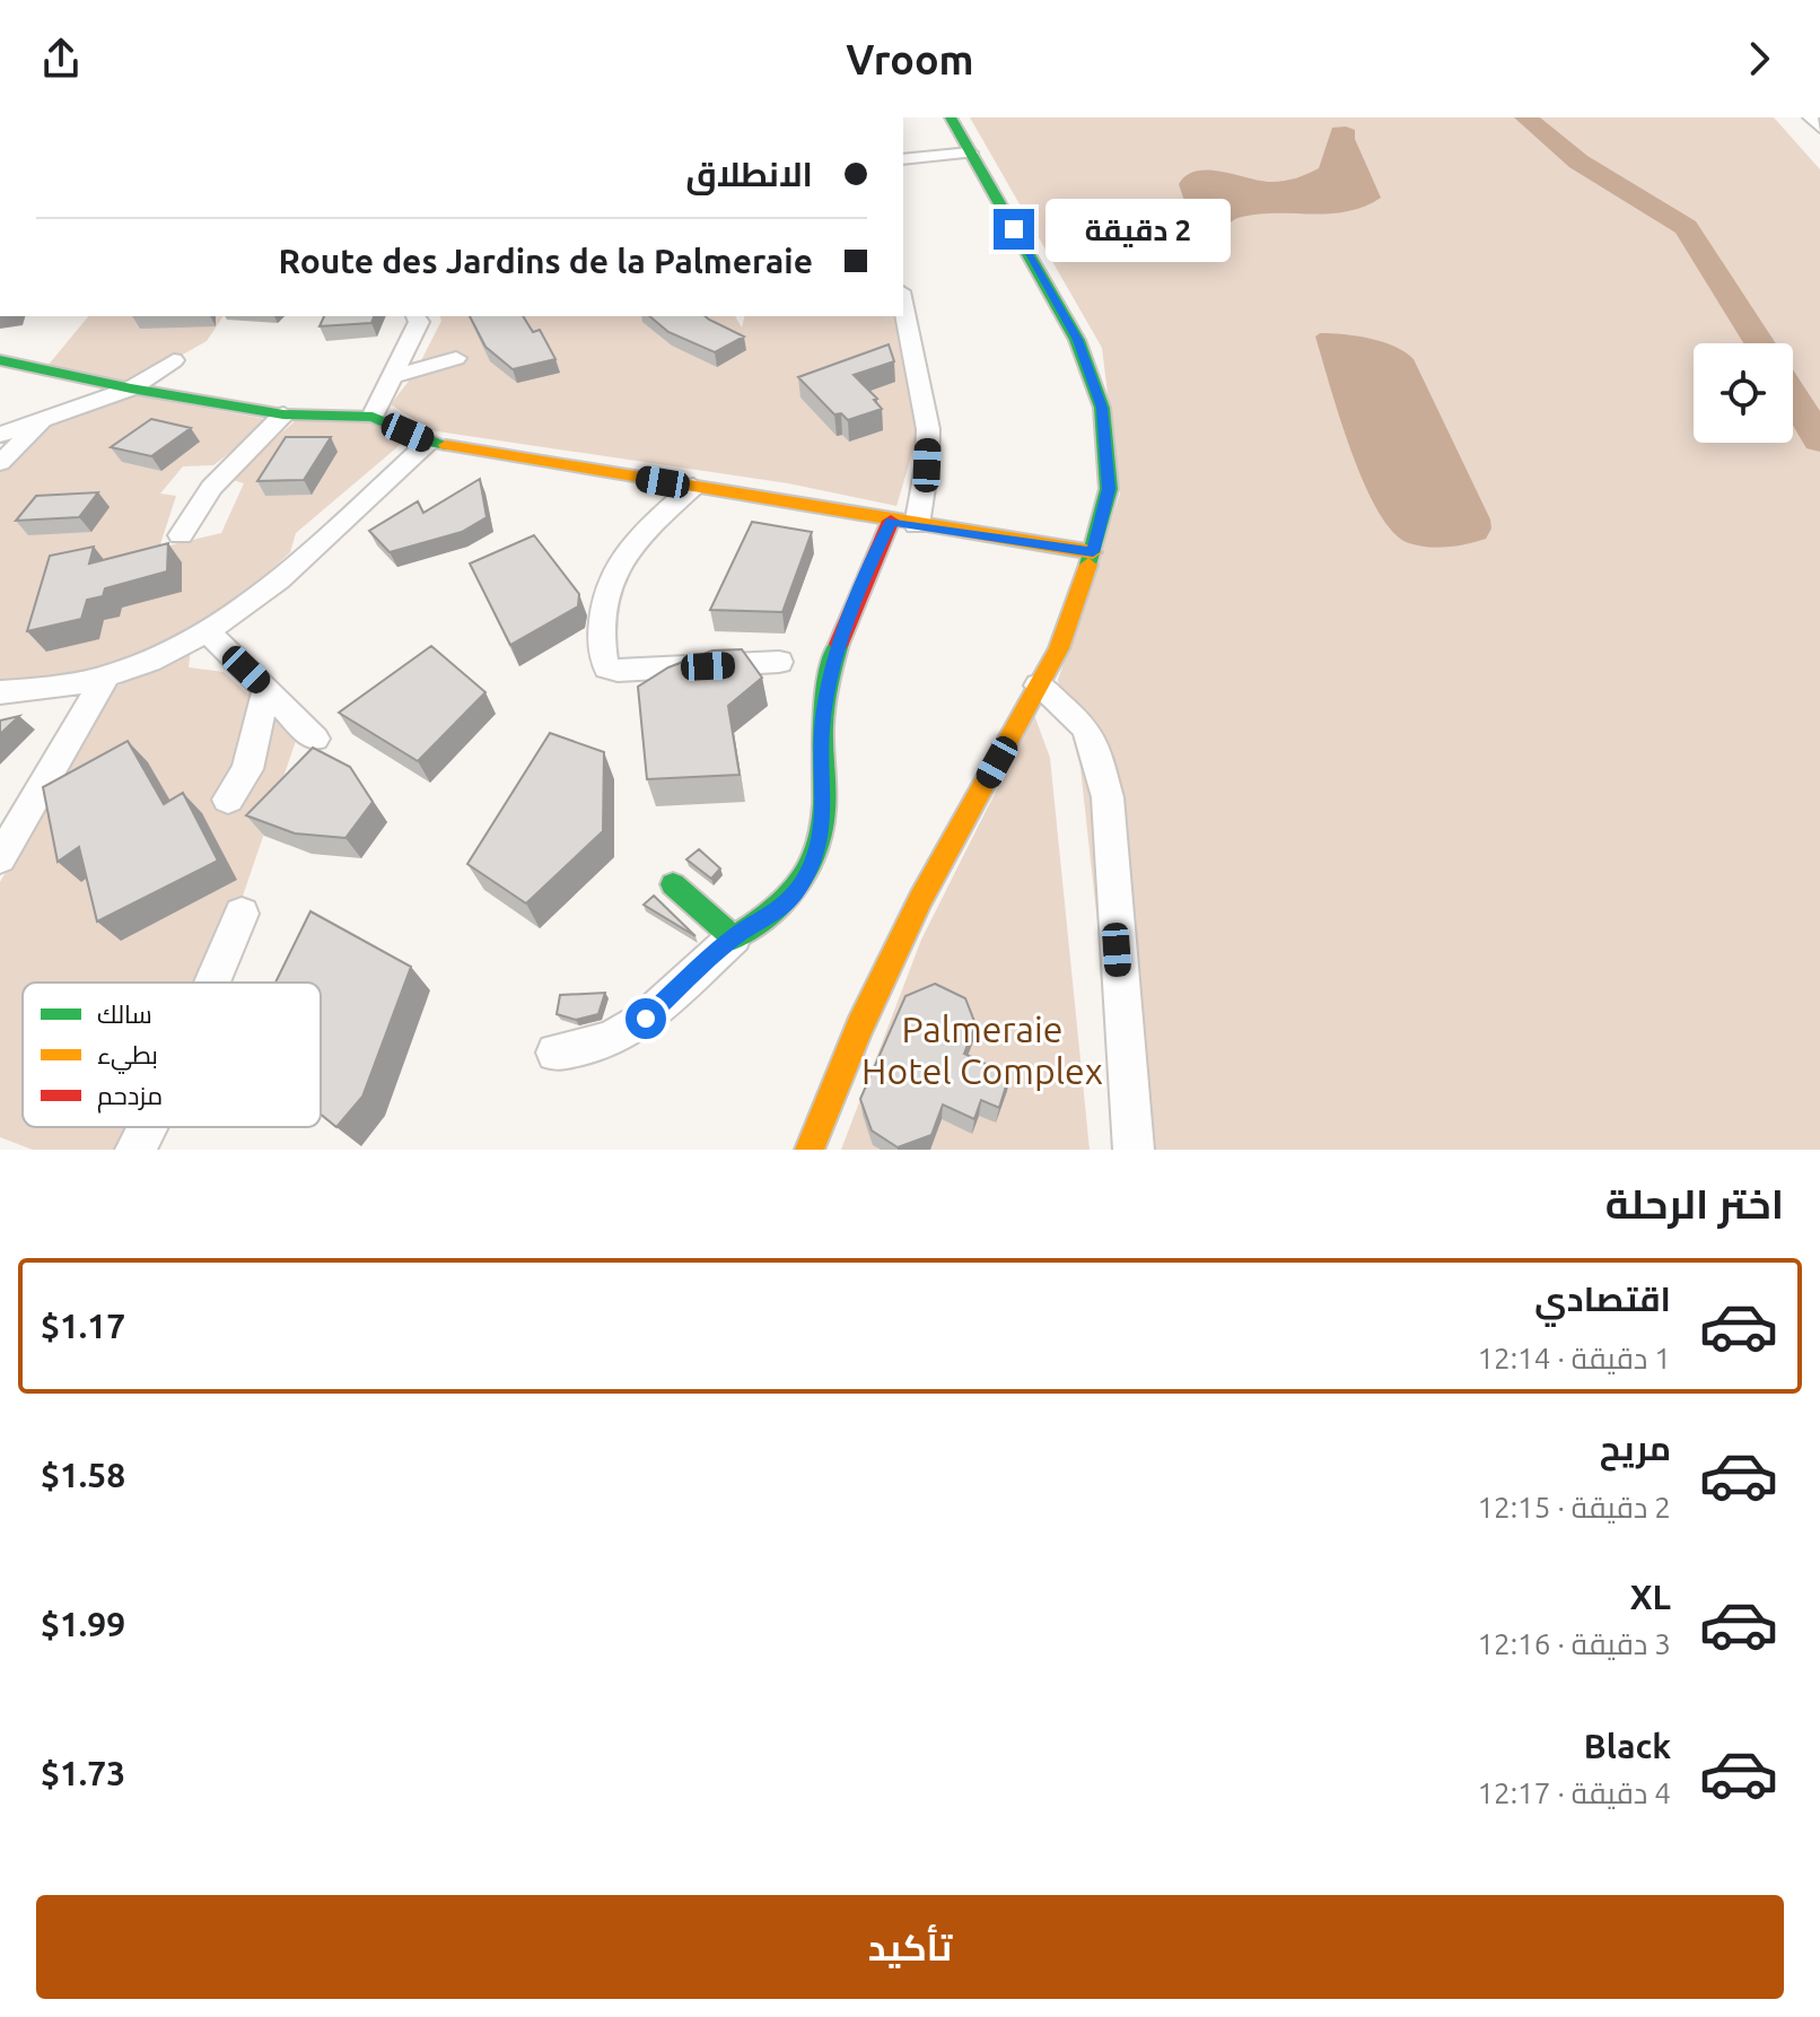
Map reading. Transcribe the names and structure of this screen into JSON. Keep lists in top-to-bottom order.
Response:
{
  "parks": ["Palmeraie Hotel Complex"],
  "legend": ["سالك", "بطيء", "مزدحم"],
  "page": {
    "header": "Vroom",
    "banner": ["الانطلاق", "Route des Jardins de la Palmeraie"],
    "bubble": "2 دقيقة",
    "heading": "اختر الرحلة",
    "list": [
      {
        "name": "اقتصادي",
        "note": "1 دقيقة · 12:14",
        "value": "$1.17"
      },
      {
        "name": "مريح",
        "note": "2 دقيقة · 12:15",
        "value": "$1.58"
      },
      {
        "name": "XL",
        "note": "3 دقيقة · 12:16",
        "value": "$1.99"
      },
      {
        "name": "Black",
        "note": "4 دقيقة · 12:17",
        "value": "$1.73"
      }
    ],
    "buttons": "تأكيد"
  }
}
